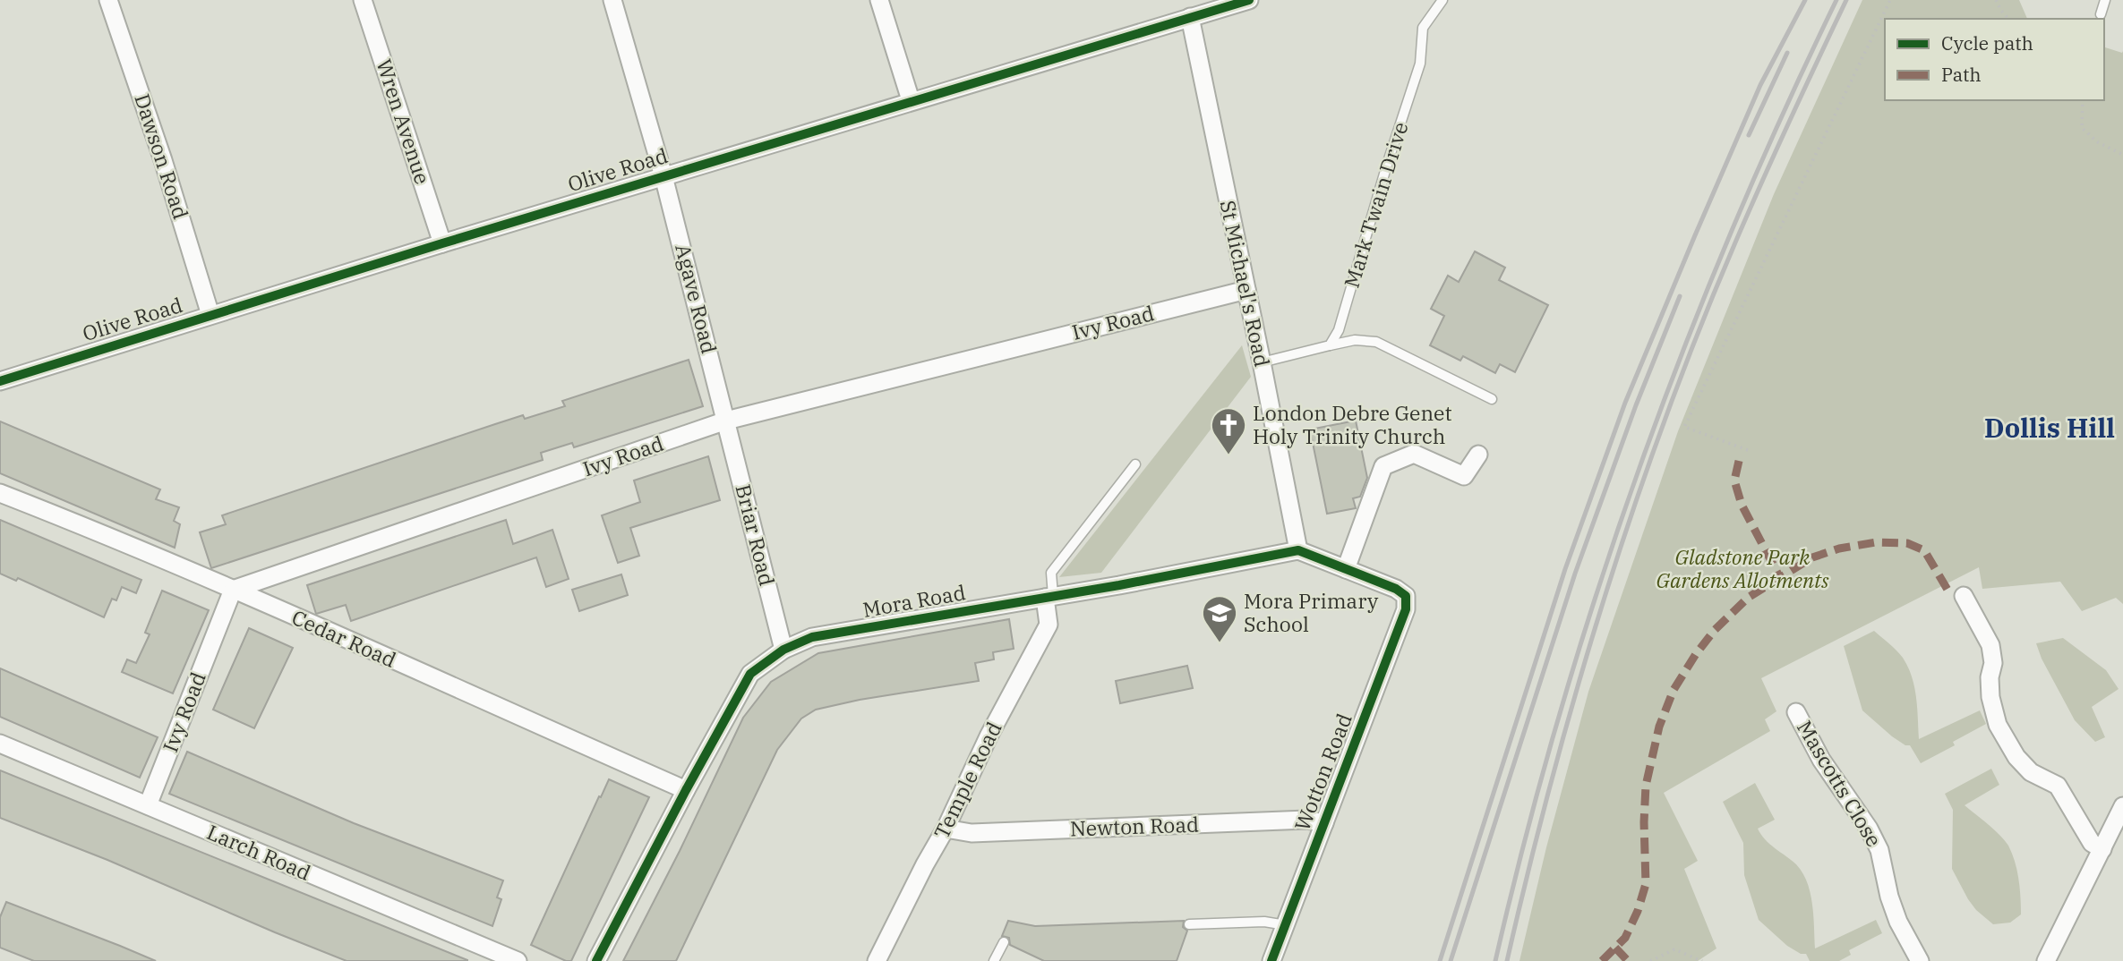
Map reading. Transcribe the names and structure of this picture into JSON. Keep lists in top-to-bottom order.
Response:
{
  "streets": {
    "street": [
      "Wren Avenue",
      "Dawson Road",
      "Olive Road",
      "St Michael's Road",
      "Agave Road",
      "Ivy Road",
      "Briar Road",
      "Mora Road",
      "Cedar Road",
      "Wotton Road",
      "Temple Road",
      "Mascotts Close",
      "Newton Road",
      "Larch Road"
    ],
    "lane": ["Mark Twain Drive"]
  },
  "crossings": [
    ["Wren Avenue", "Olive Road"],
    ["Dawson Road", "Olive Road"],
    ["Olive Road", "St Michael's Road"],
    ["Olive Road", "Agave Road"],
    ["St Michael's Road", "Ivy Road"],
    ["St Michael's Road", "Mora Road"],
    ["Agave Road", "Ivy Road"],
    ["Agave Road", "Briar Road"],
    ["Ivy Road", "Briar Road"],
    ["Ivy Road", "Cedar Road"],
    ["Ivy Road", "Larch Road"],
    ["Briar Road", "Mora Road"],
    ["Mora Road", "Cedar Road"],
    ["Mora Road", "Temple Road"],
    ["Wotton Road", "Newton Road"],
    ["Temple Road", "Newton Road"]
  ],
  "districts": ["Dollis Hill"],
  "parks": ["Gladstone Park Gardens Allotments"],
  "places": {
    "church": ["London Debre Genet Holy Trinity Church"],
    "school or university": ["Mora Primary School"]
  },
  "legend": ["Cycle path", "Path"]
}
